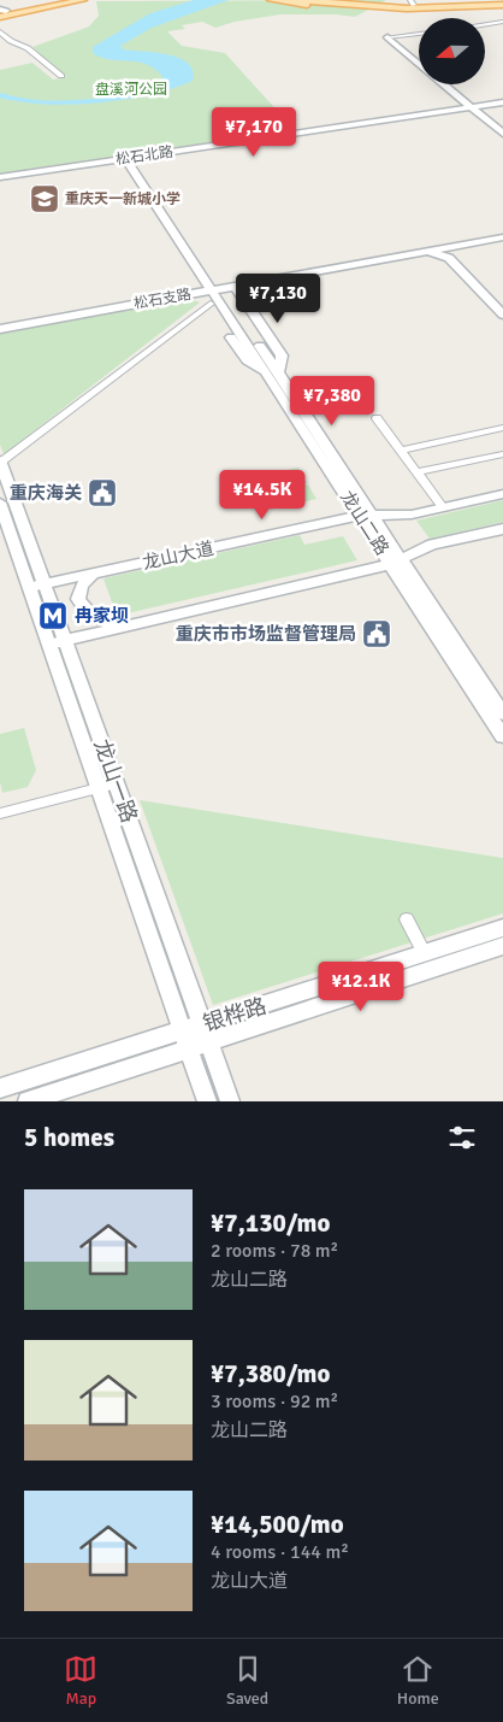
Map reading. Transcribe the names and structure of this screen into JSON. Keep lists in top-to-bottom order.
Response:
{
  "streets": {
    "main road": [
      "松石北路",
      "松石支路",
      "龙山二路",
      "龙山大道",
      "龙山一路",
      "银桦路"
    ]
  },
  "crossings": [
    ["松石北路", "龙山二路"],
    ["松石支路", "龙山二路"],
    ["龙山二路", "龙山大道"],
    ["龙山大道", "龙山一路"],
    ["龙山一路", "银桦路"]
  ],
  "parks": ["盘溪河公园"],
  "places": {
    "school or university": ["重庆天一新城小学"],
    "public building": ["重庆海关", "重庆市市场监督管理局"],
    "metro station": ["冉家坝"]
  },
  "north": "left",
  "page": {
    "price": [
      "¥7,170",
      "¥7,130",
      "¥7,380",
      "¥14.5K",
      "¥12.1K"
    ],
    "heading": "5 homes",
    "list": [
      {
        "name": "¥7,130/mo",
        "note": "2 rooms · 78 m² · 龙山二路"
      },
      {
        "name": "¥7,380/mo",
        "note": "3 rooms · 92 m² · 龙山二路"
      },
      {
        "name": "¥14,500/mo",
        "note": "4 rooms · 144 m² · 龙山大道"
      }
    ],
    "tabs": ["Map", "Saved", "Home"]
  }
}
